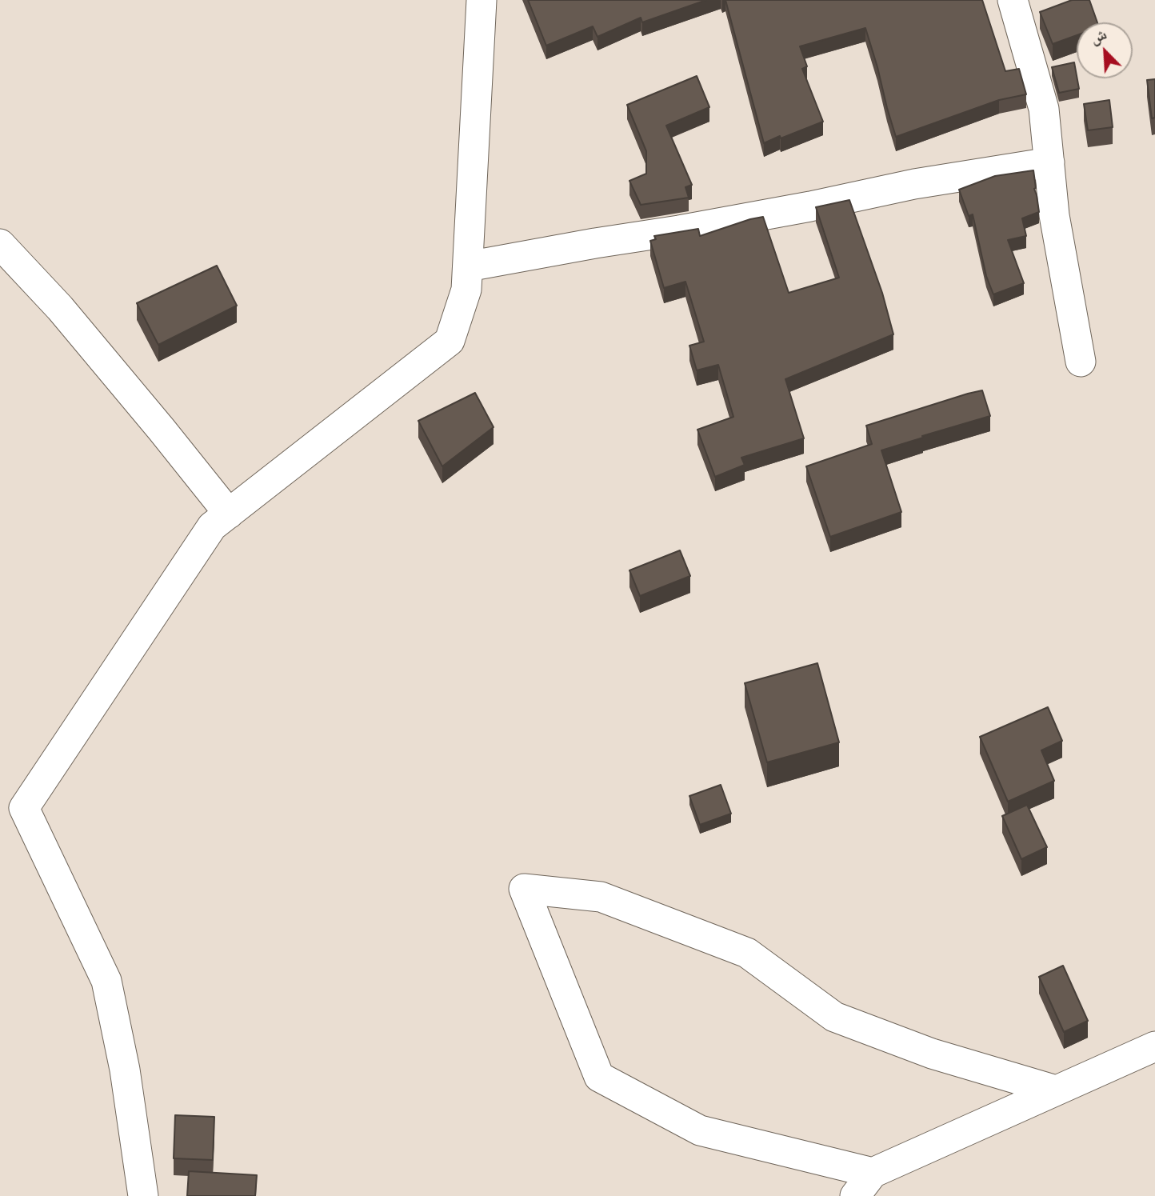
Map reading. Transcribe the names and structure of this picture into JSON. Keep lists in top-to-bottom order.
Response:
{
  "north": "top left"
}
